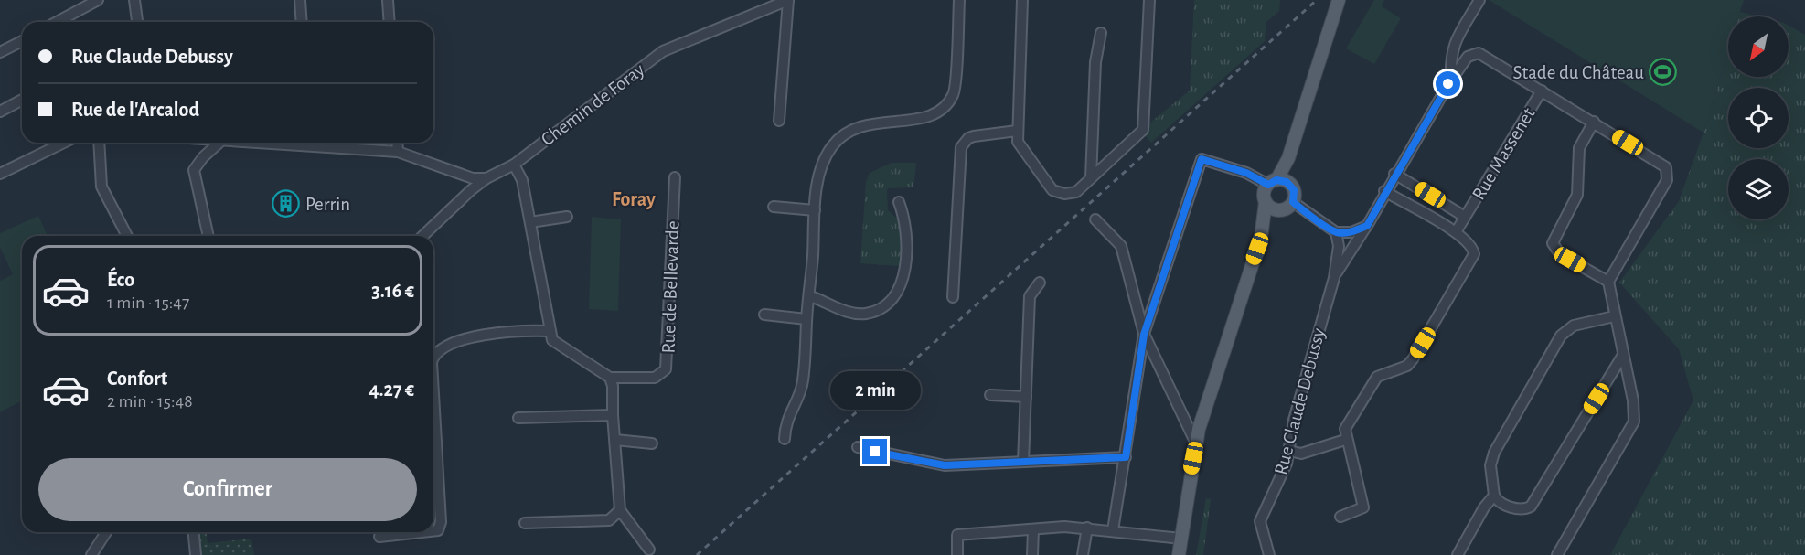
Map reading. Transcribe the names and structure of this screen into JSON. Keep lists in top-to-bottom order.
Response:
{
  "streets": {
    "street": [
      "Chemin de Foray",
      "Rue Massenet",
      "Rue de Bellevarde",
      "Rue Claude Debussy"
    ]
  },
  "crossings": [
    ["Rue Massenet", "Rue Claude Debussy"]
  ],
  "districts": ["Foray"],
  "places": {
    "sports": ["Stade du Château"],
    "building": ["Perrin"]
  },
  "north": "bottom left",
  "page": {
    "banner": ["Rue Claude Debussy", "Rue de l'Arcalod"],
    "list": [
      {
        "name": "Éco",
        "note": "1 min · 15:47",
        "value": "3.16 €"
      },
      {
        "name": "Confort",
        "note": "2 min · 15:48",
        "value": "4.27 €"
      }
    ],
    "bubble": "2 min",
    "buttons": "Confirmer"
  }
}
